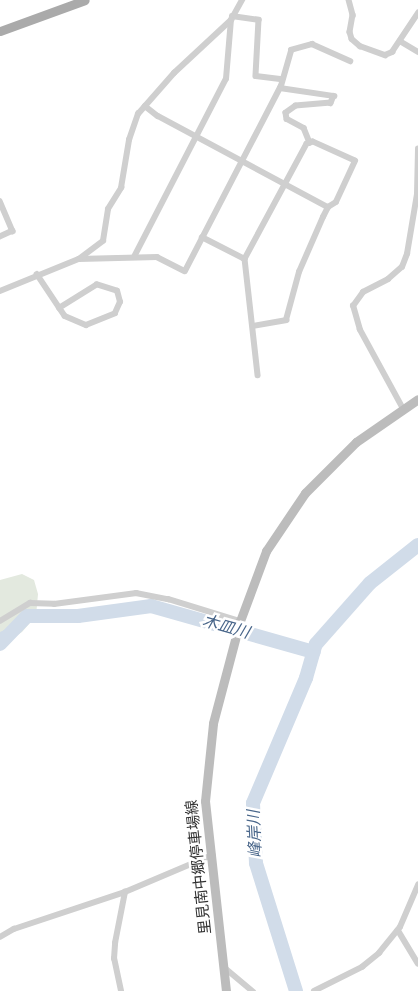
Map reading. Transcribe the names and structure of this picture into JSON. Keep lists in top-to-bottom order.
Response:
{
  "streets": {
    "main road": ["里見南中郷停車場線"]
  },
  "water": ["木皿川", "峰岸川"]
}
